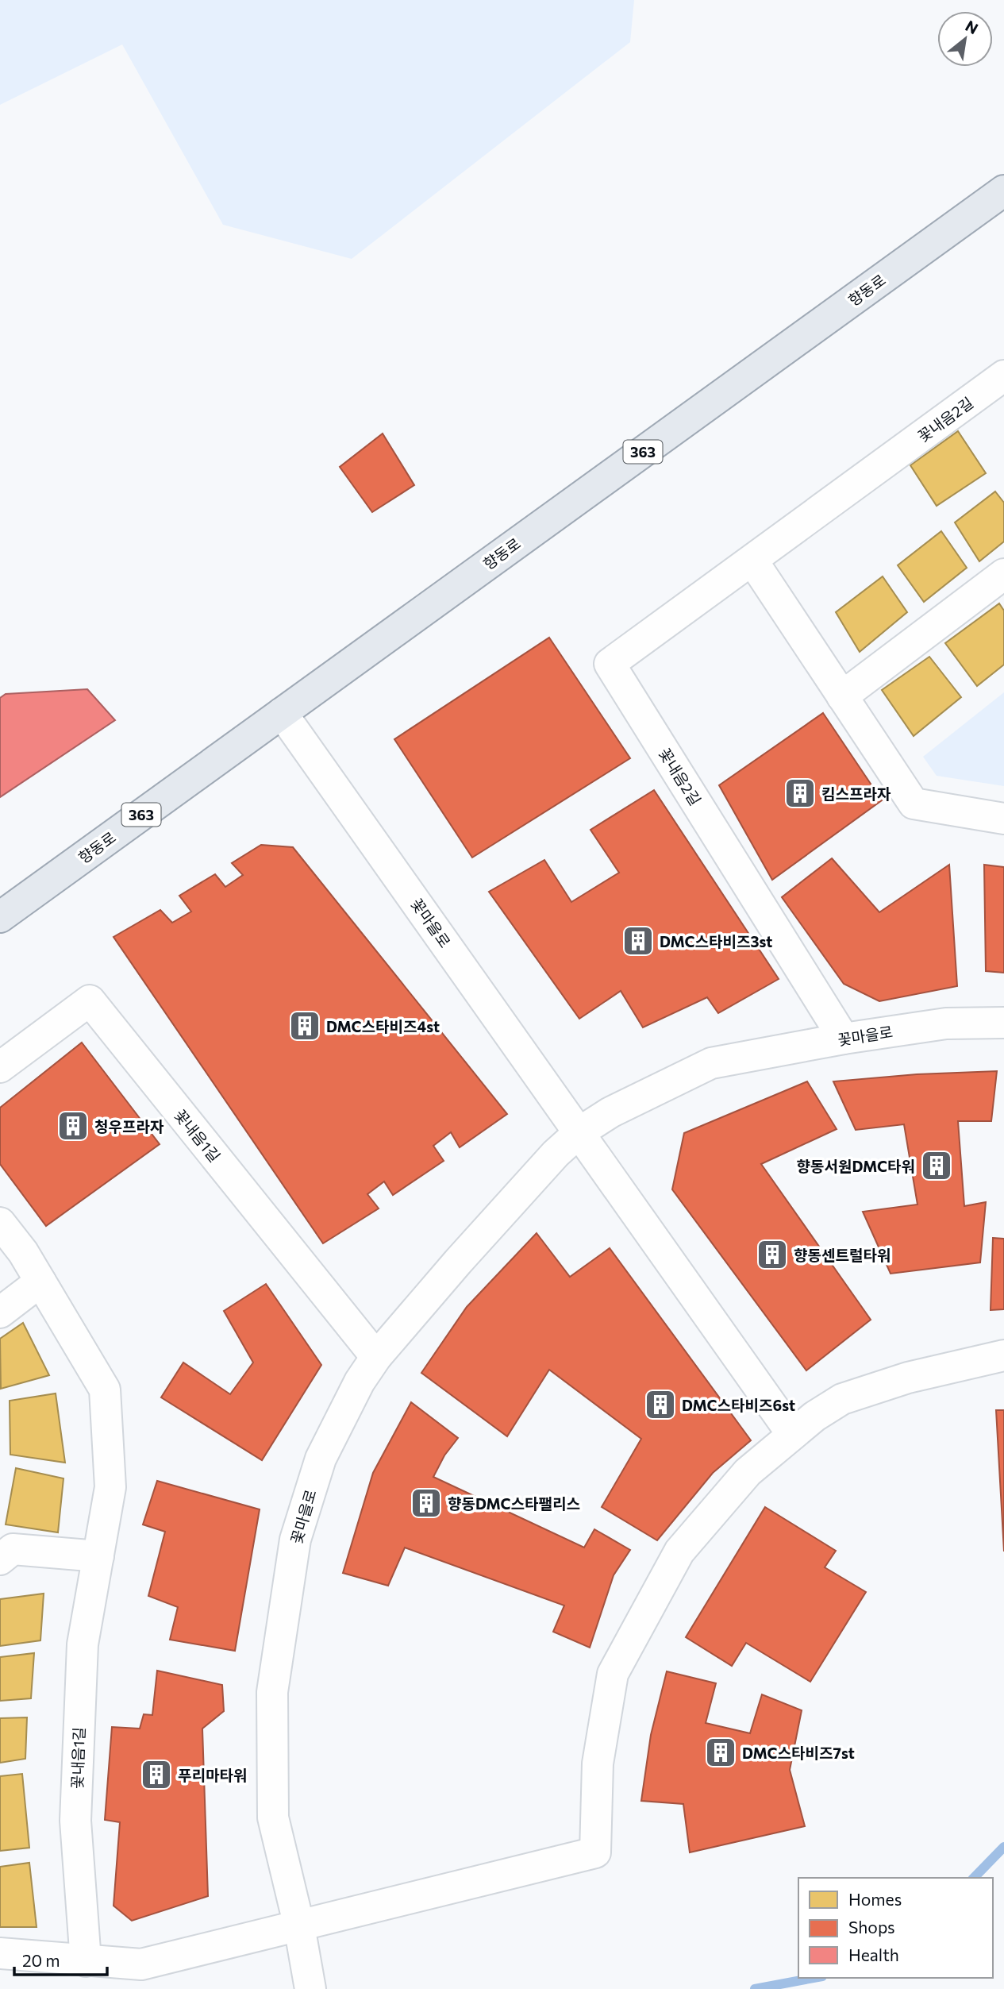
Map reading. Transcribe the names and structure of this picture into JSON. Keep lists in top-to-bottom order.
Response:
{
  "streets": {
    "main road": ["향동로", "363"],
    "street": ["꽃내음2길", "꽃마을로", "꽃내음1길"]
  },
  "crossings": [
    ["향동로", "꽃마을로"],
    ["꽃내음2길", "꽃마을로"],
    ["꽃마을로", "꽃내음1길"]
  ],
  "places": {
    "building": [
      "킴스프라자",
      "DMC스타비즈3st",
      "DMC스타비즈4st",
      "청우프라자",
      "향동서원DMC타워",
      "향동센트럴타워",
      "DMC스타비즈6st",
      "향동DMC스타팰리스",
      "DMC스타비즈7st",
      "푸리마타워"
    ]
  },
  "legend": ["Homes", "Shops", "Health"],
  "scale_bar": "20 m",
  "north": "top right"
}
